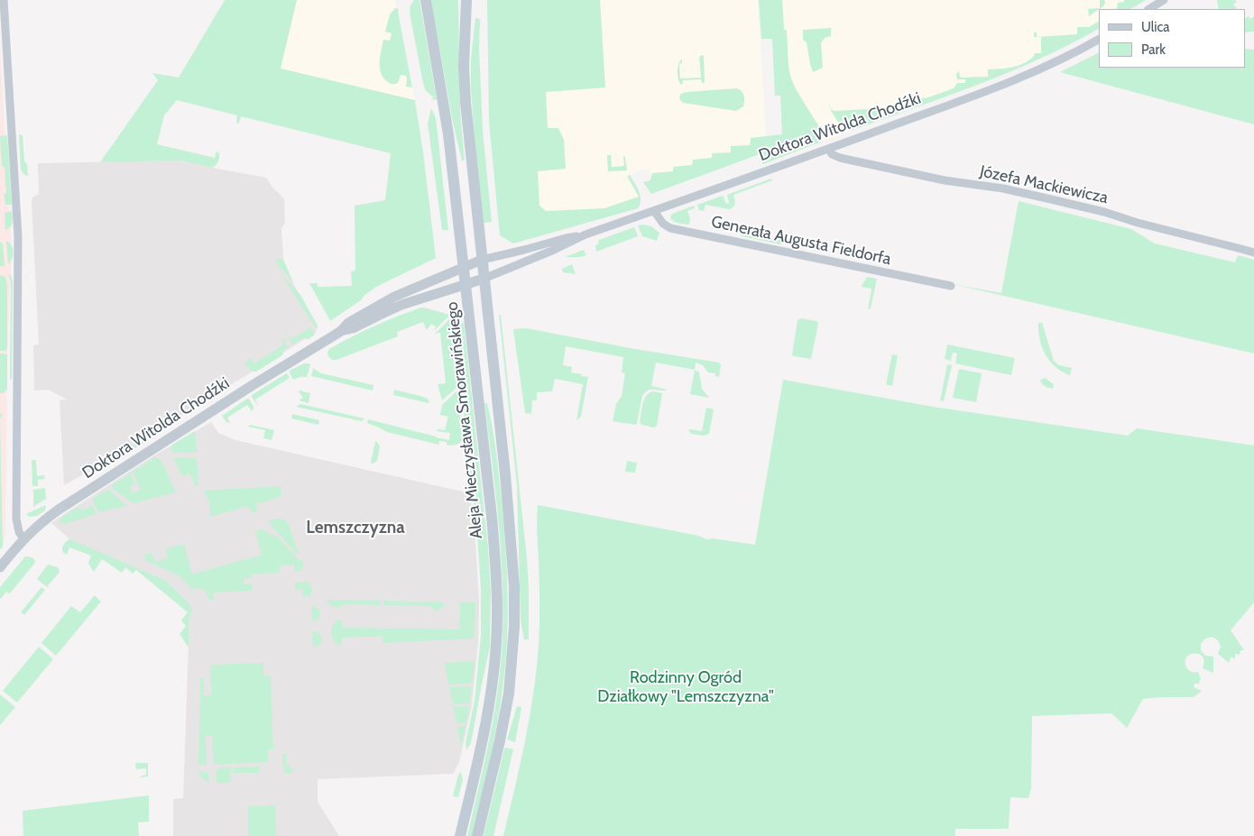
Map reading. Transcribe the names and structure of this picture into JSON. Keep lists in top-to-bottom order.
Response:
{
  "streets": {
    "main road": ["Aleja Mieczysława Smorawińskiego"],
    "street": ["Doktora Witolda Chodźki", "Józefa Mackiewicza", "Generała Augusta Fieldorfa"]
  },
  "crossings": [
    ["Doktora Witolda Chodźki", "Józefa Mackiewicza"],
    ["Doktora Witolda Chodźki", "Generała Augusta Fieldorfa"],
    ["Doktora Witolda Chodźki", "Aleja Mieczysława Smorawińskiego"]
  ],
  "districts": ["Lemszczyzna"],
  "parks": ["Rodzinny Ogród Działkowy \"Lemszczyzna\""],
  "legend": ["Ulica", "Park"]
}
